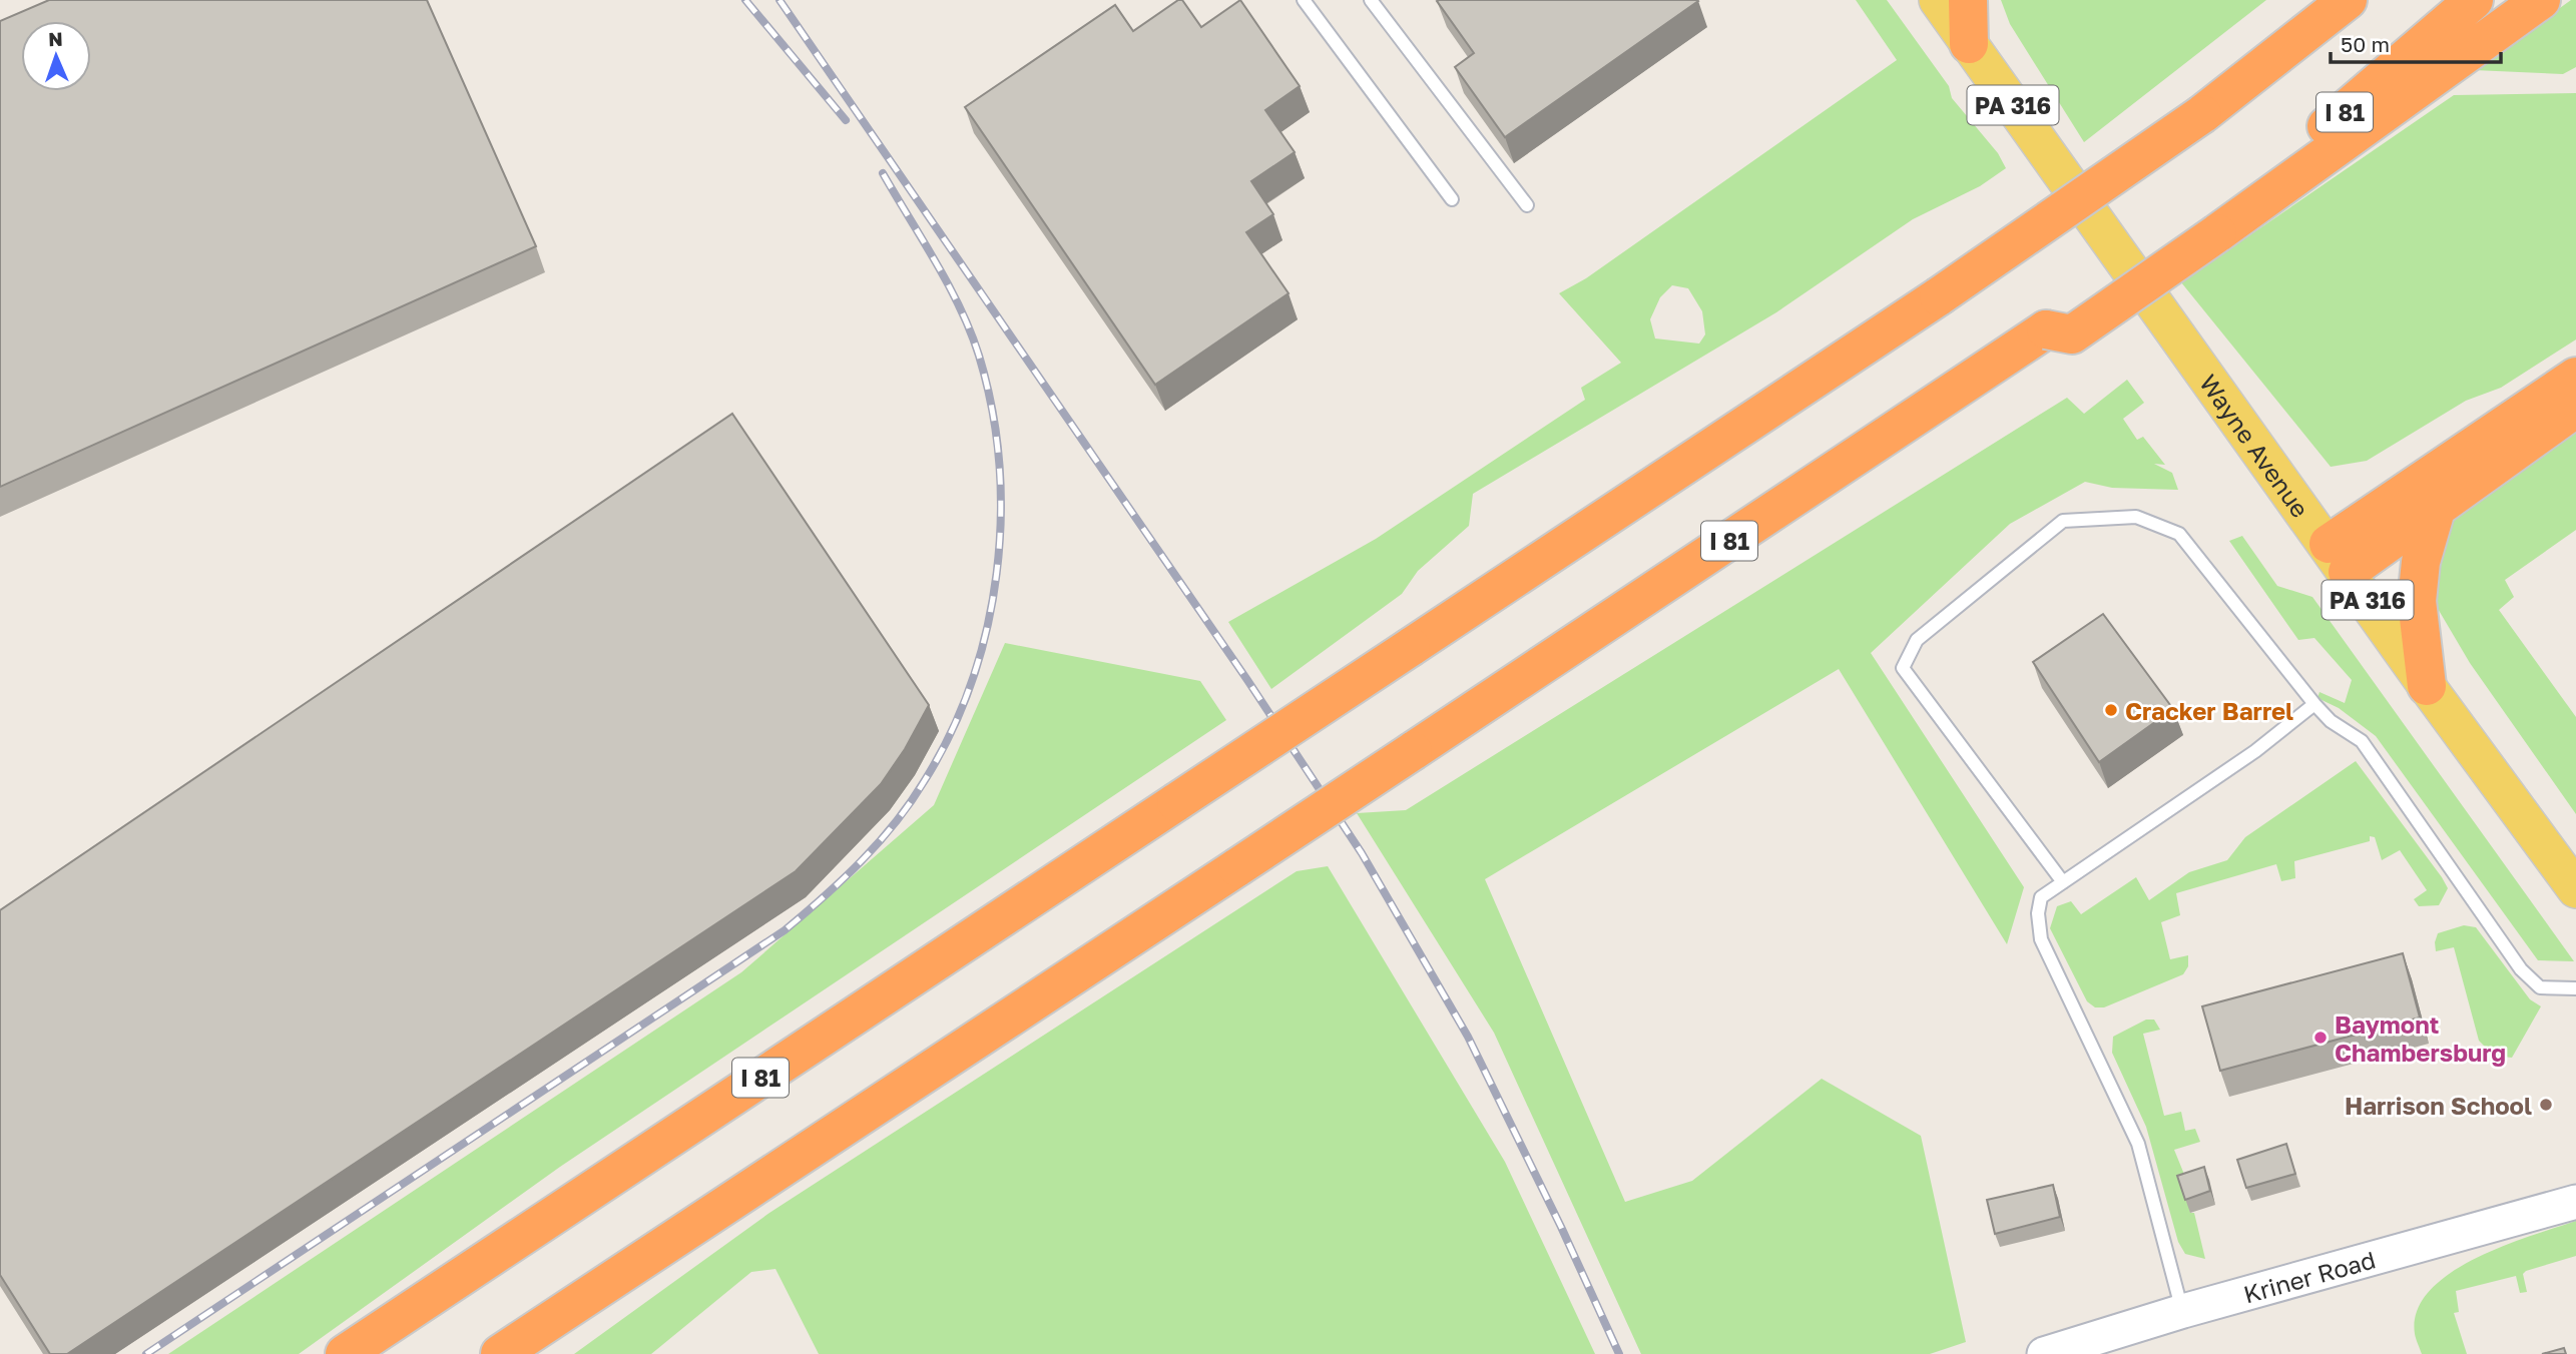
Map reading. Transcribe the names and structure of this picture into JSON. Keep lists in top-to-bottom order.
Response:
{
  "streets": {
    "highway": ["I 81"],
    "main road": ["PA 316", "Wayne Avenue"],
    "street": ["Kriner Road"]
  },
  "places": ["Cracker Barrel", "Baymont Chambersburg", "Harrison School"],
  "scale_bar": "50 m",
  "north": "top"
}
